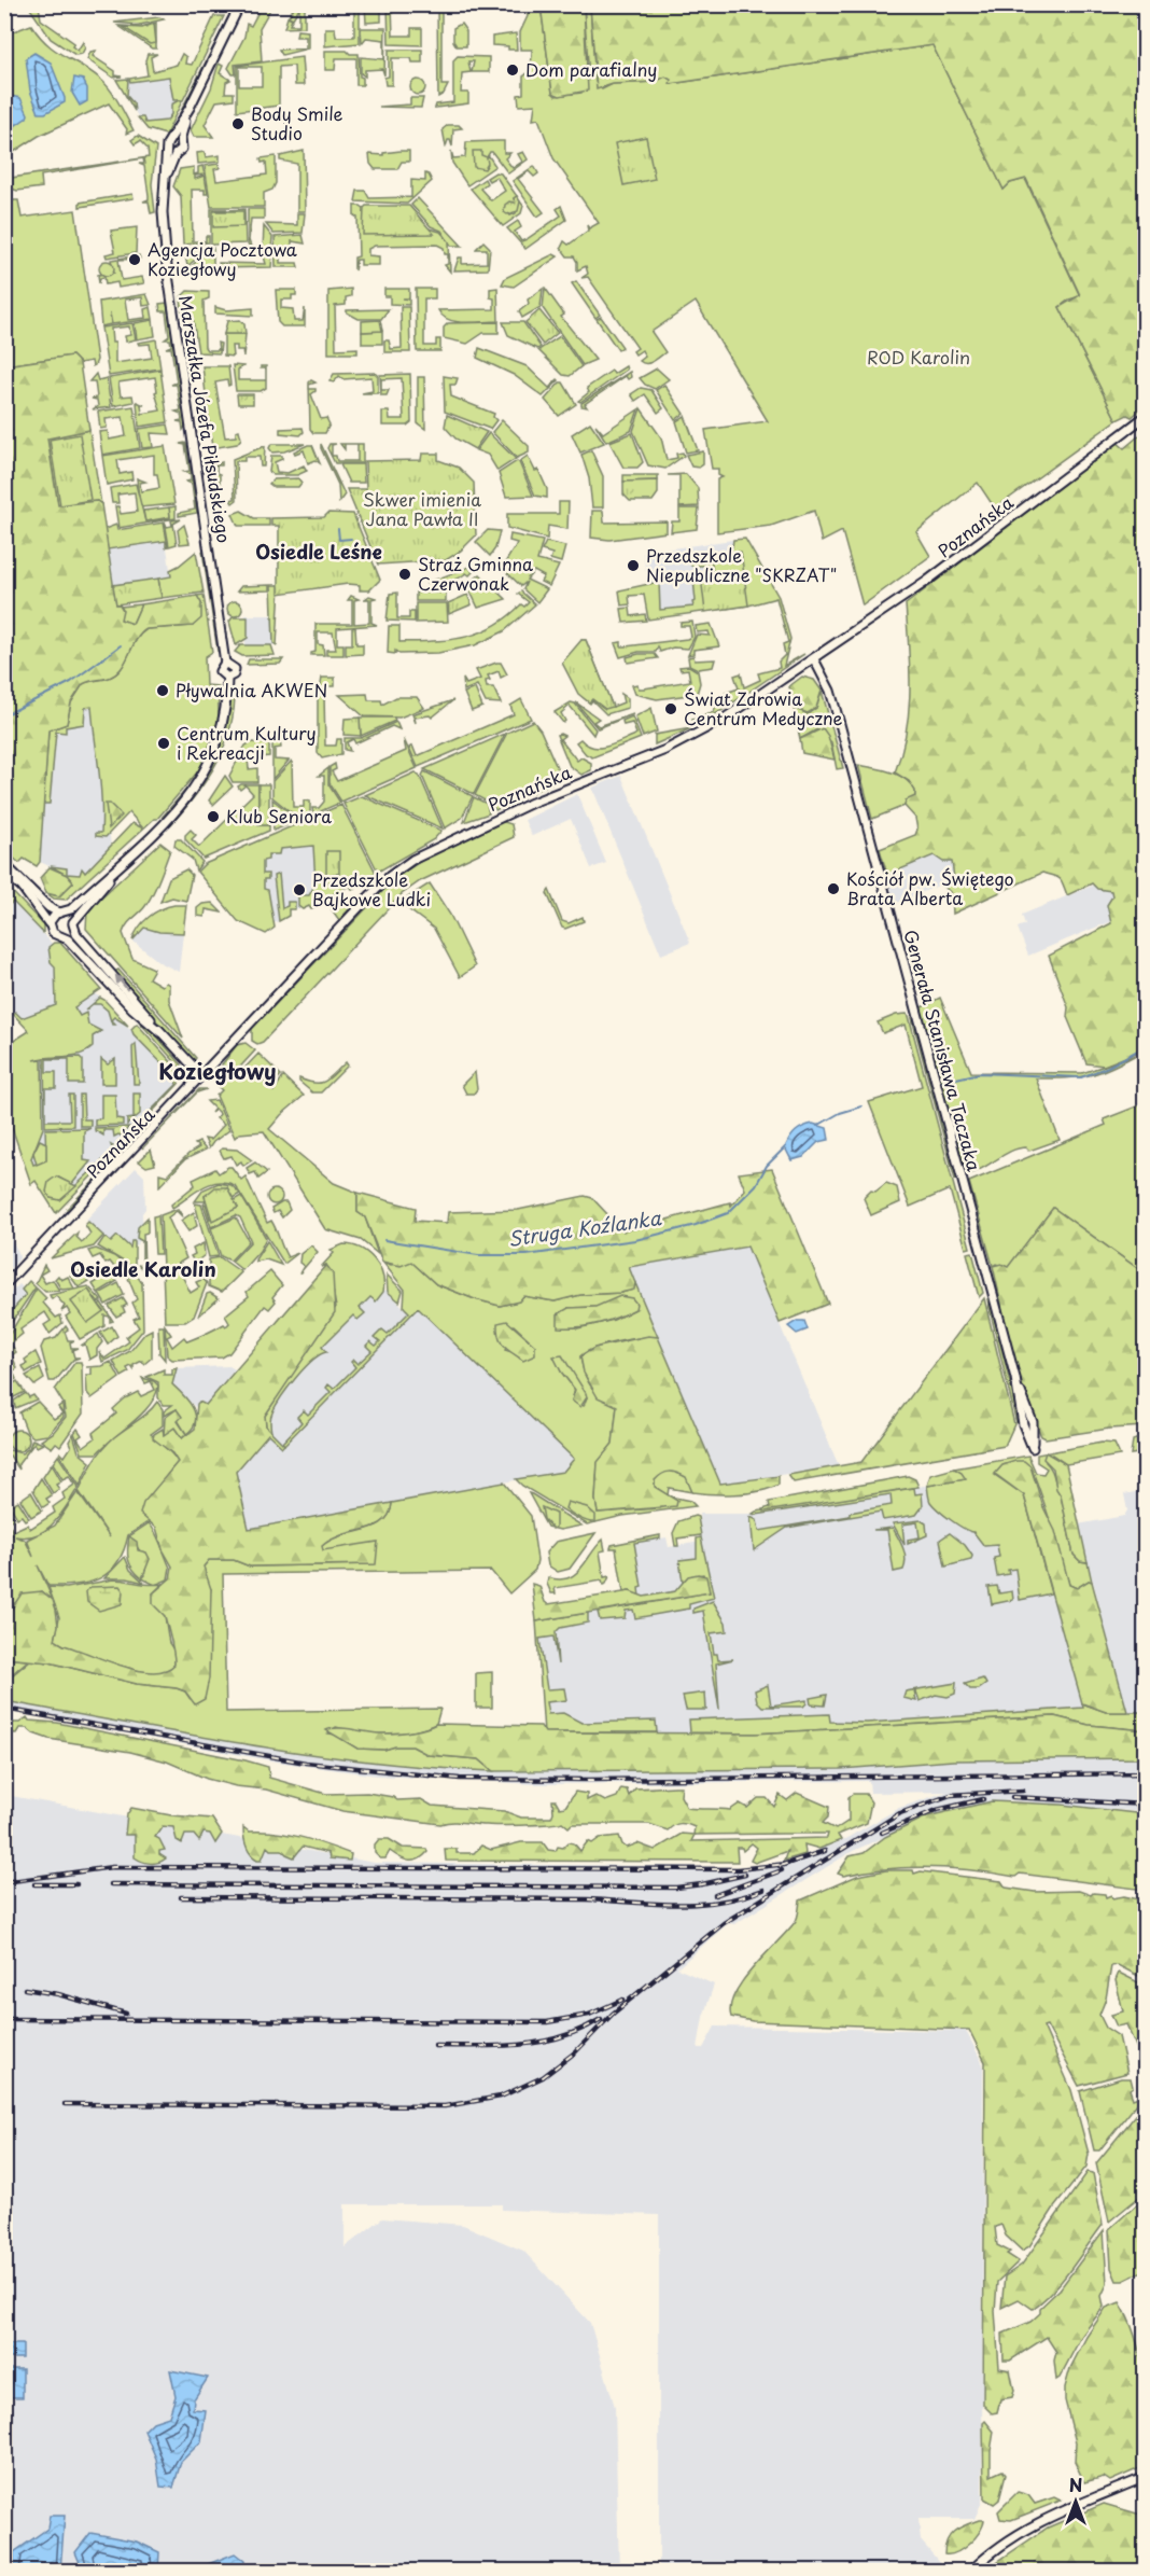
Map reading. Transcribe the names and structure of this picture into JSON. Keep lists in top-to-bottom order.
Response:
{
  "streets": {
    "street": ["Marszałka Józefa Piłsudskiego", "Poznańska", "Generała Stanisława Taczaka"]
  },
  "crossings": [
    ["Poznańska", "Generała Stanisława Taczaka"]
  ],
  "districts": ["Osiedle Leśne", "Koziegłowy", "Osiedle Karolin"],
  "water": ["Struga Koźlanka"],
  "parks": ["ROD Karolin", "Skwer imienia Jana Pawła II"],
  "places": [
    "Dom parafialny",
    "Body Smile Studio",
    "Agencja Pocztowa Koziegłowy",
    "Przedszkole Niepubliczne \"SKRZAT\"",
    "Straż Gminna Czerwonak",
    "Pływalnia AKWEN",
    "Świat Zdrowia Centrum Medyczne",
    "Centrum Kultury i Rekreacji",
    "Klub Seniora",
    "Kościół pw. Świętego Brata Alberta",
    "Przedszkole Bajkowe Ludki"
  ],
  "north": "top"
}
